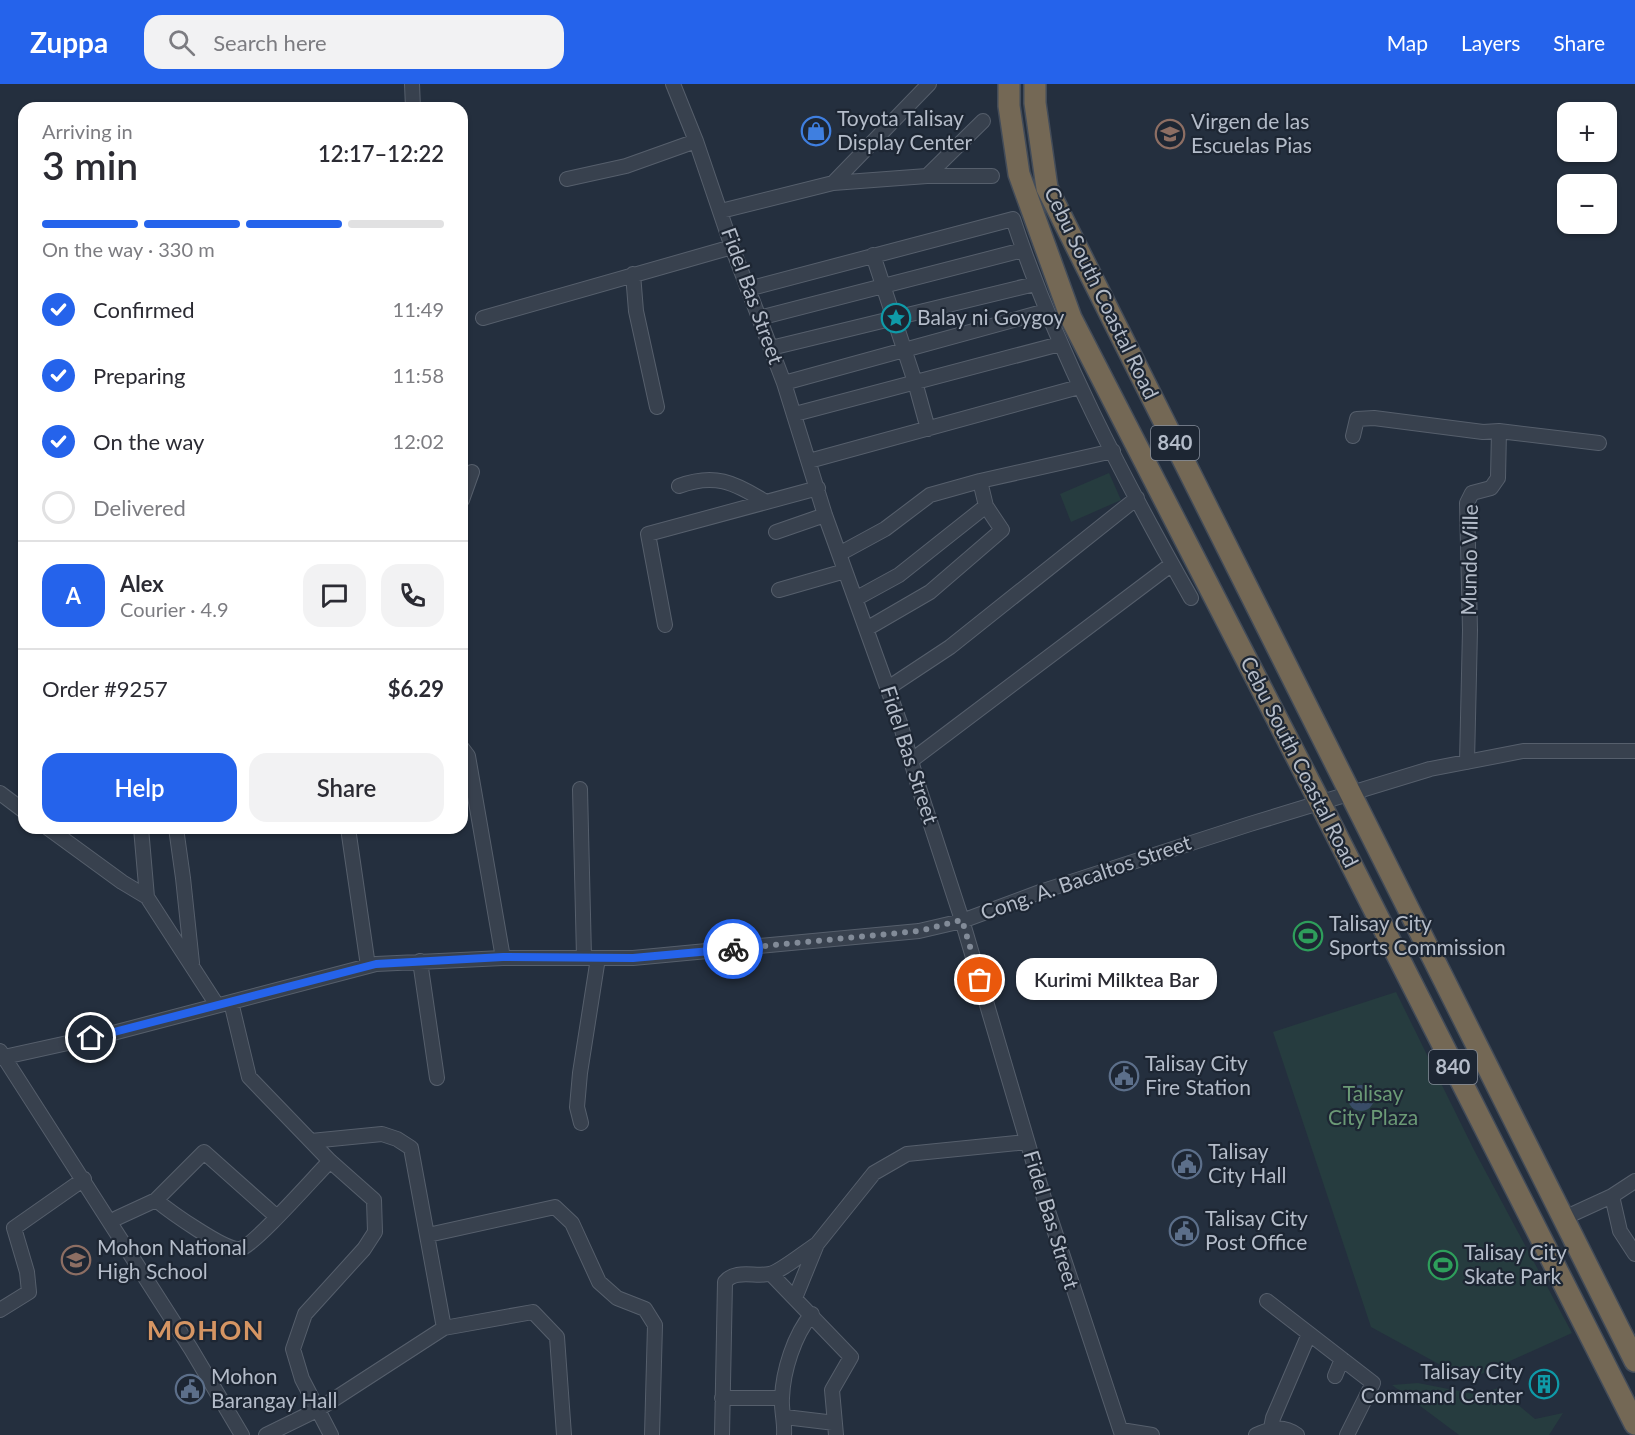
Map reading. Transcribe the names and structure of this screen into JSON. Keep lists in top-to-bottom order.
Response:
{
  "streets": {
    "highway": ["Cebu South Coastal Road", "840"],
    "street": ["Fidel Bas Street", "Mundo Ville", "Cong. A. Bacaltos Street"]
  },
  "crossings": [
    ["Cebu South Coastal Road", "Cong. A. Bacaltos Street"],
    ["Fidel Bas Street", "Cong. A. Bacaltos Street"],
    ["Mundo Ville", "Cong. A. Bacaltos Street"]
  ],
  "districts": ["MOHON"],
  "parks": ["Talisay City Plaza"],
  "places": {
    "shop": ["Toyota Talisay Display Center"],
    "school or university": ["Virgen de las Escuelas Pias", "Mohon National High School"],
    "place": ["Balay ni Goygoy"],
    "sports": ["Talisay City Sports Commission", "Talisay City Skate Park"],
    "other": ["Kurimi Milktea Bar"],
    "public building": [
      "Talisay City Fire Station",
      "Talisay City Hall",
      "Talisay City Post Office",
      "Mohon Barangay Hall"
    ],
    "building": ["Talisay City Command Center"]
  },
  "page": {
    "header": "Zuppa",
    "search": "Search here",
    "nav": ["Map", "Layers", "Share"],
    "map_buttons": ["+", "−"],
    "heading": ["3 min", "Arriving in", "12:17–12:22"],
    "panel": [
      "Alex",
      "Courier · 4.9",
      "Order #9257",
      "$6.29"
    ],
    "bar": "On the way · 330 m",
    "list": [
      ["Confirmed", "11:49"],
      ["Preparing", "11:58"],
      ["On the way", "12:02"],
      "Delivered"
    ],
    "round": "A",
    "buttons": ["Help", "Share"],
    "bubble": "Kurimi Milktea Bar"
  }
}
